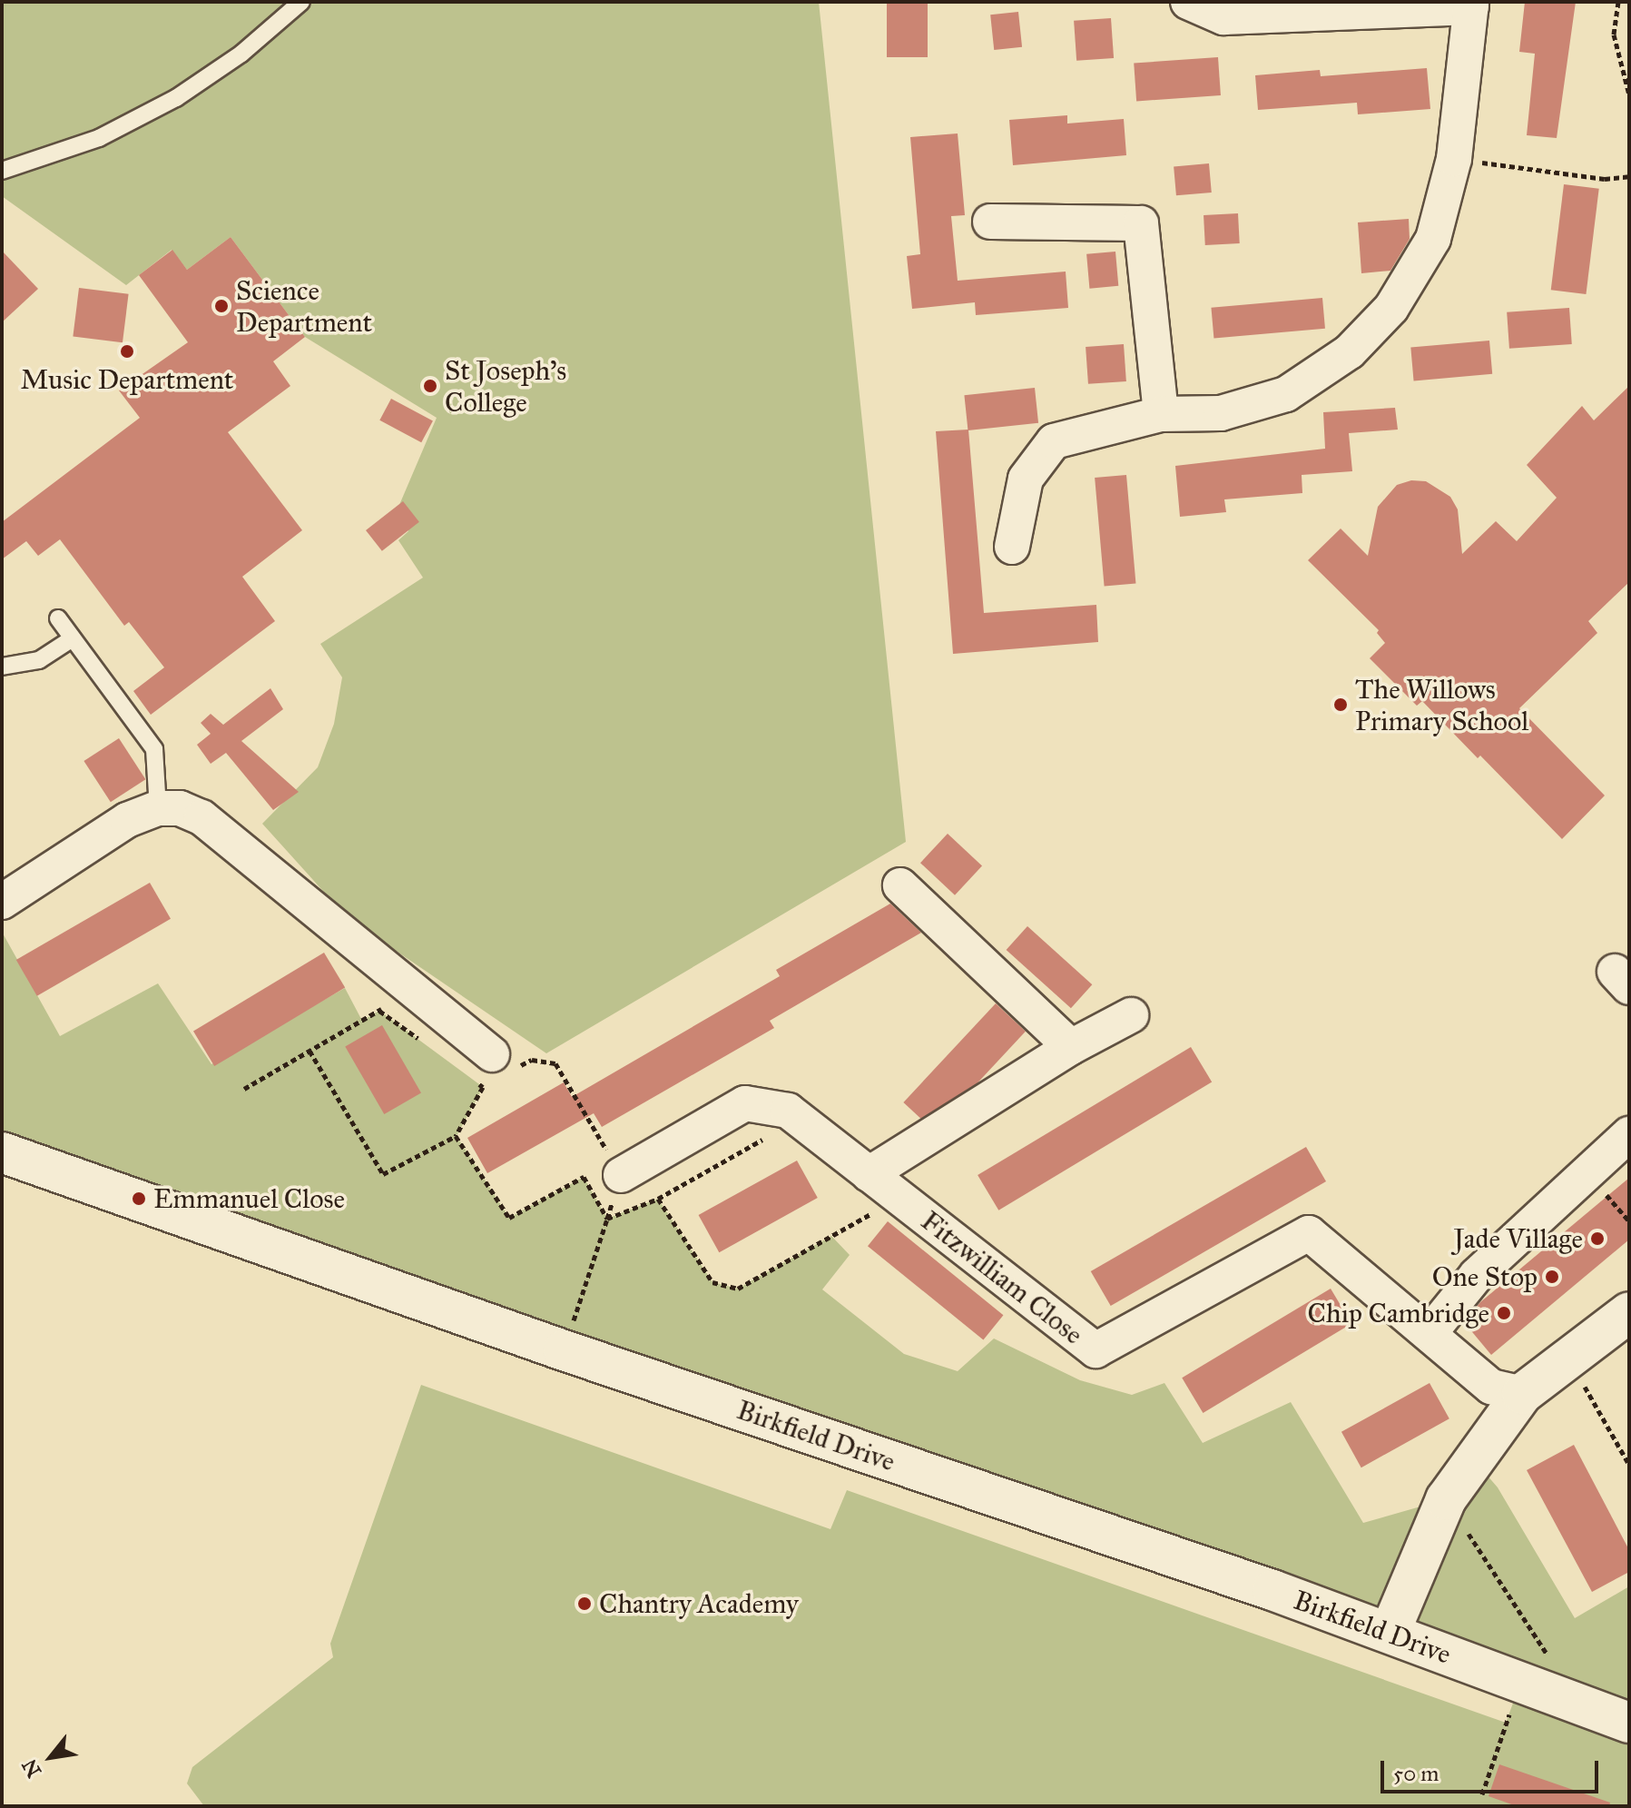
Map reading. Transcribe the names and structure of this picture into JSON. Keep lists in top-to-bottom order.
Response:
{
  "streets": {
    "street": ["Fitzwilliam Close", "Birkfield Drive"]
  },
  "places": [
    "Science Department",
    "Music Department",
    "St Joseph's College",
    "The Willows Primary School",
    "Emmanuel Close",
    "Jade Village",
    "One Stop",
    "Chip Cambridge",
    "Chantry Academy"
  ],
  "scale_bar": "50 m",
  "north": "bottom left"
}
